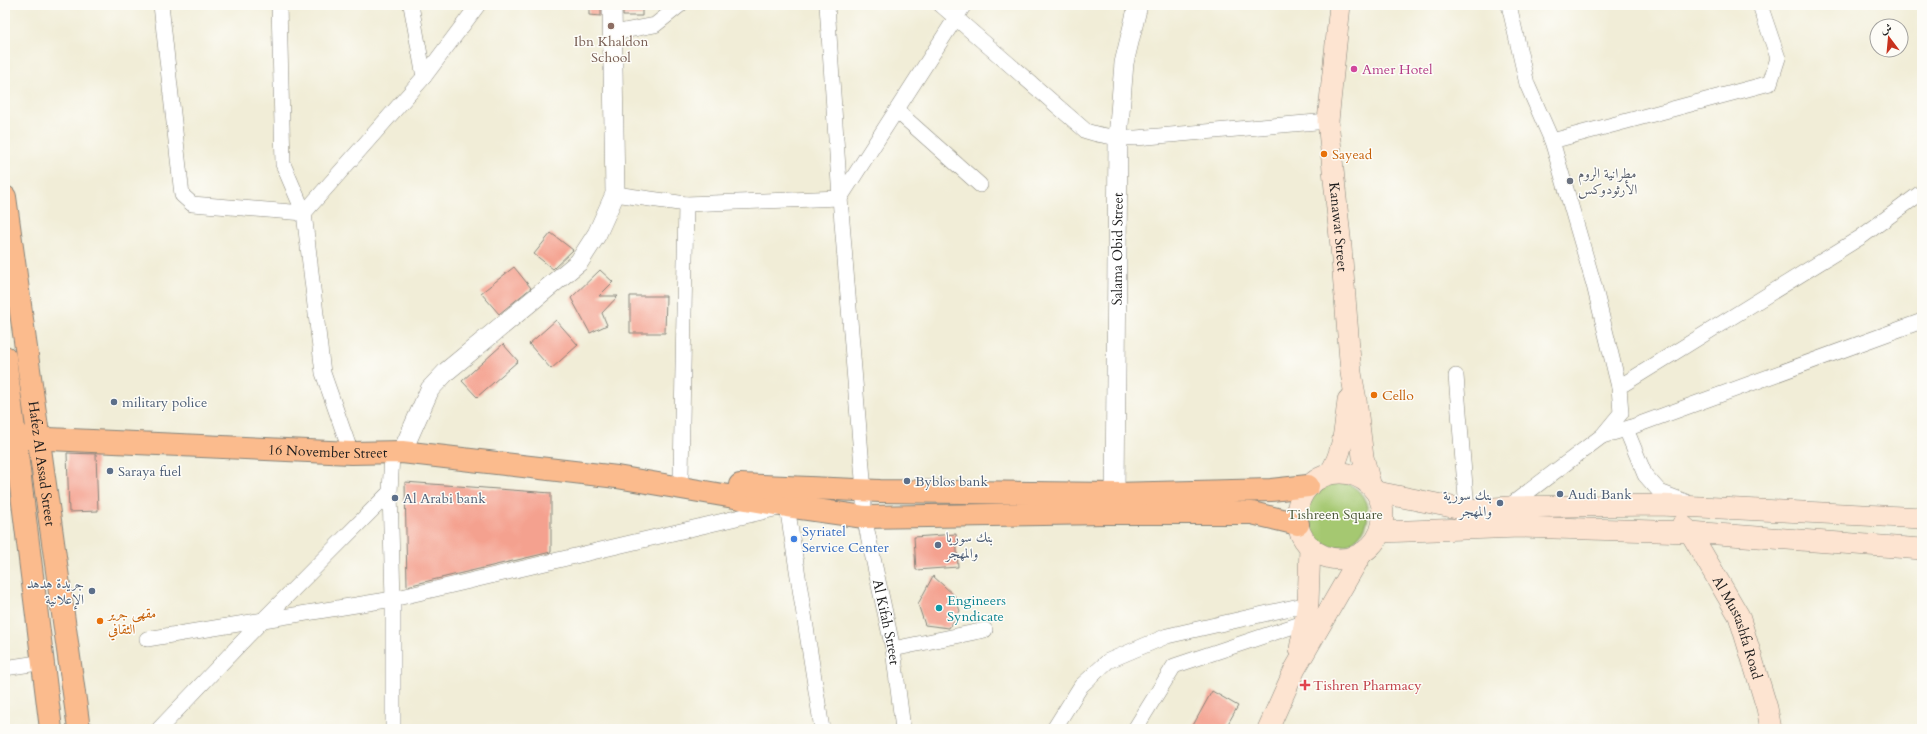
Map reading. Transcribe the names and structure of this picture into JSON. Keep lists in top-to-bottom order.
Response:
{
  "streets": {
    "main road": [
      "Kanawat Street",
      "16 November Street",
      "Hafez Al Assad Street",
      "Al Mustashfa Road"
    ],
    "street": ["Salama Obid Street", "Al Kifah Street"]
  },
  "crossings": [
    ["16 November Street", "Hafez Al Assad Street"]
  ],
  "parks": ["Tishreen Square"],
  "places": {
    "other": [
      "Ibn Khaldon School",
      "Amer Hotel",
      "Sayead",
      "مطرانية الروم الأرثودوكس",
      "Cello",
      "military police",
      "Saraya fuel",
      "Byblos bank",
      "Audi Bank",
      "Al Arabi bank",
      "بنك سورية والمهجر",
      "Syriatel Service Center",
      "بنك سوريا والمهجر",
      "جريدة هدهد الإعلانية",
      "Engineers Syndicate",
      "مقهى جرير الثقافي"
    ],
    "health": ["Tishren Pharmacy"]
  },
  "north": "top"
}
